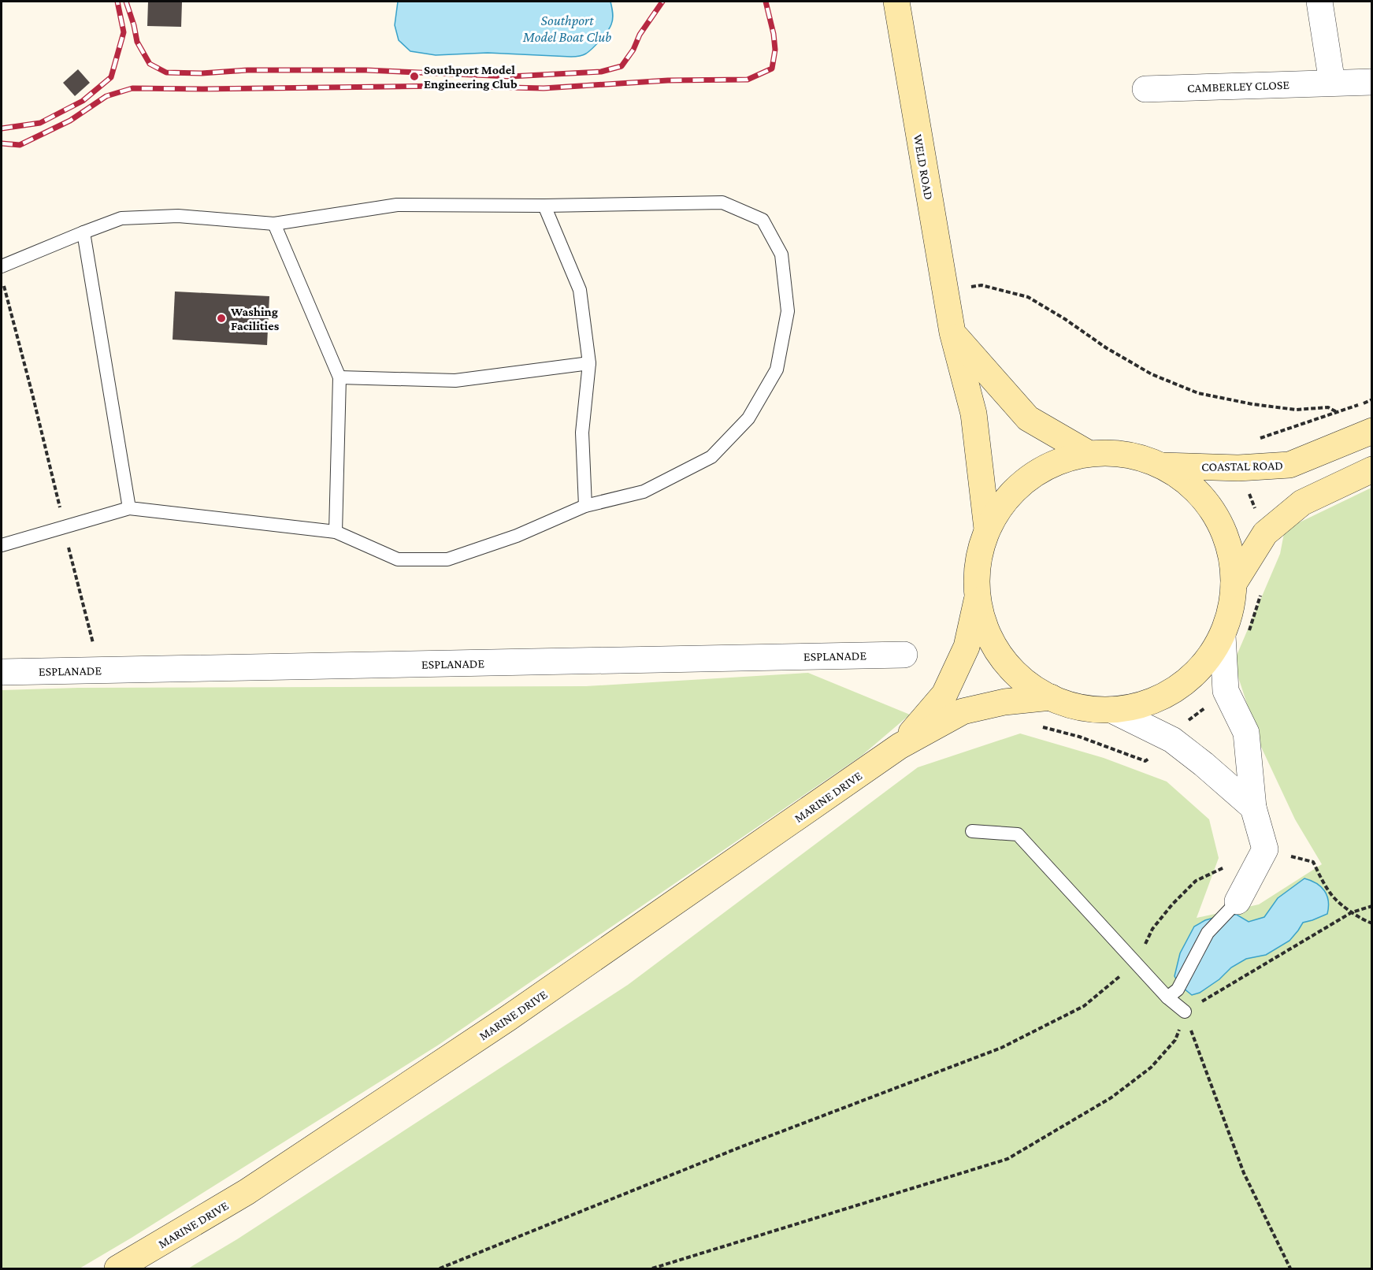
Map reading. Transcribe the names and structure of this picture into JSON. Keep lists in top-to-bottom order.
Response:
{
  "streets": {
    "street": [
      "CAMBERLEY CLOSE",
      "WELD ROAD",
      "COASTAL ROAD",
      "ESPLANADE",
      "MARINE DRIVE"
    ]
  },
  "water": ["Southport Model Boat Club"],
  "places": ["Southport Model Engineering Club", "Washing Facilities"]
}
